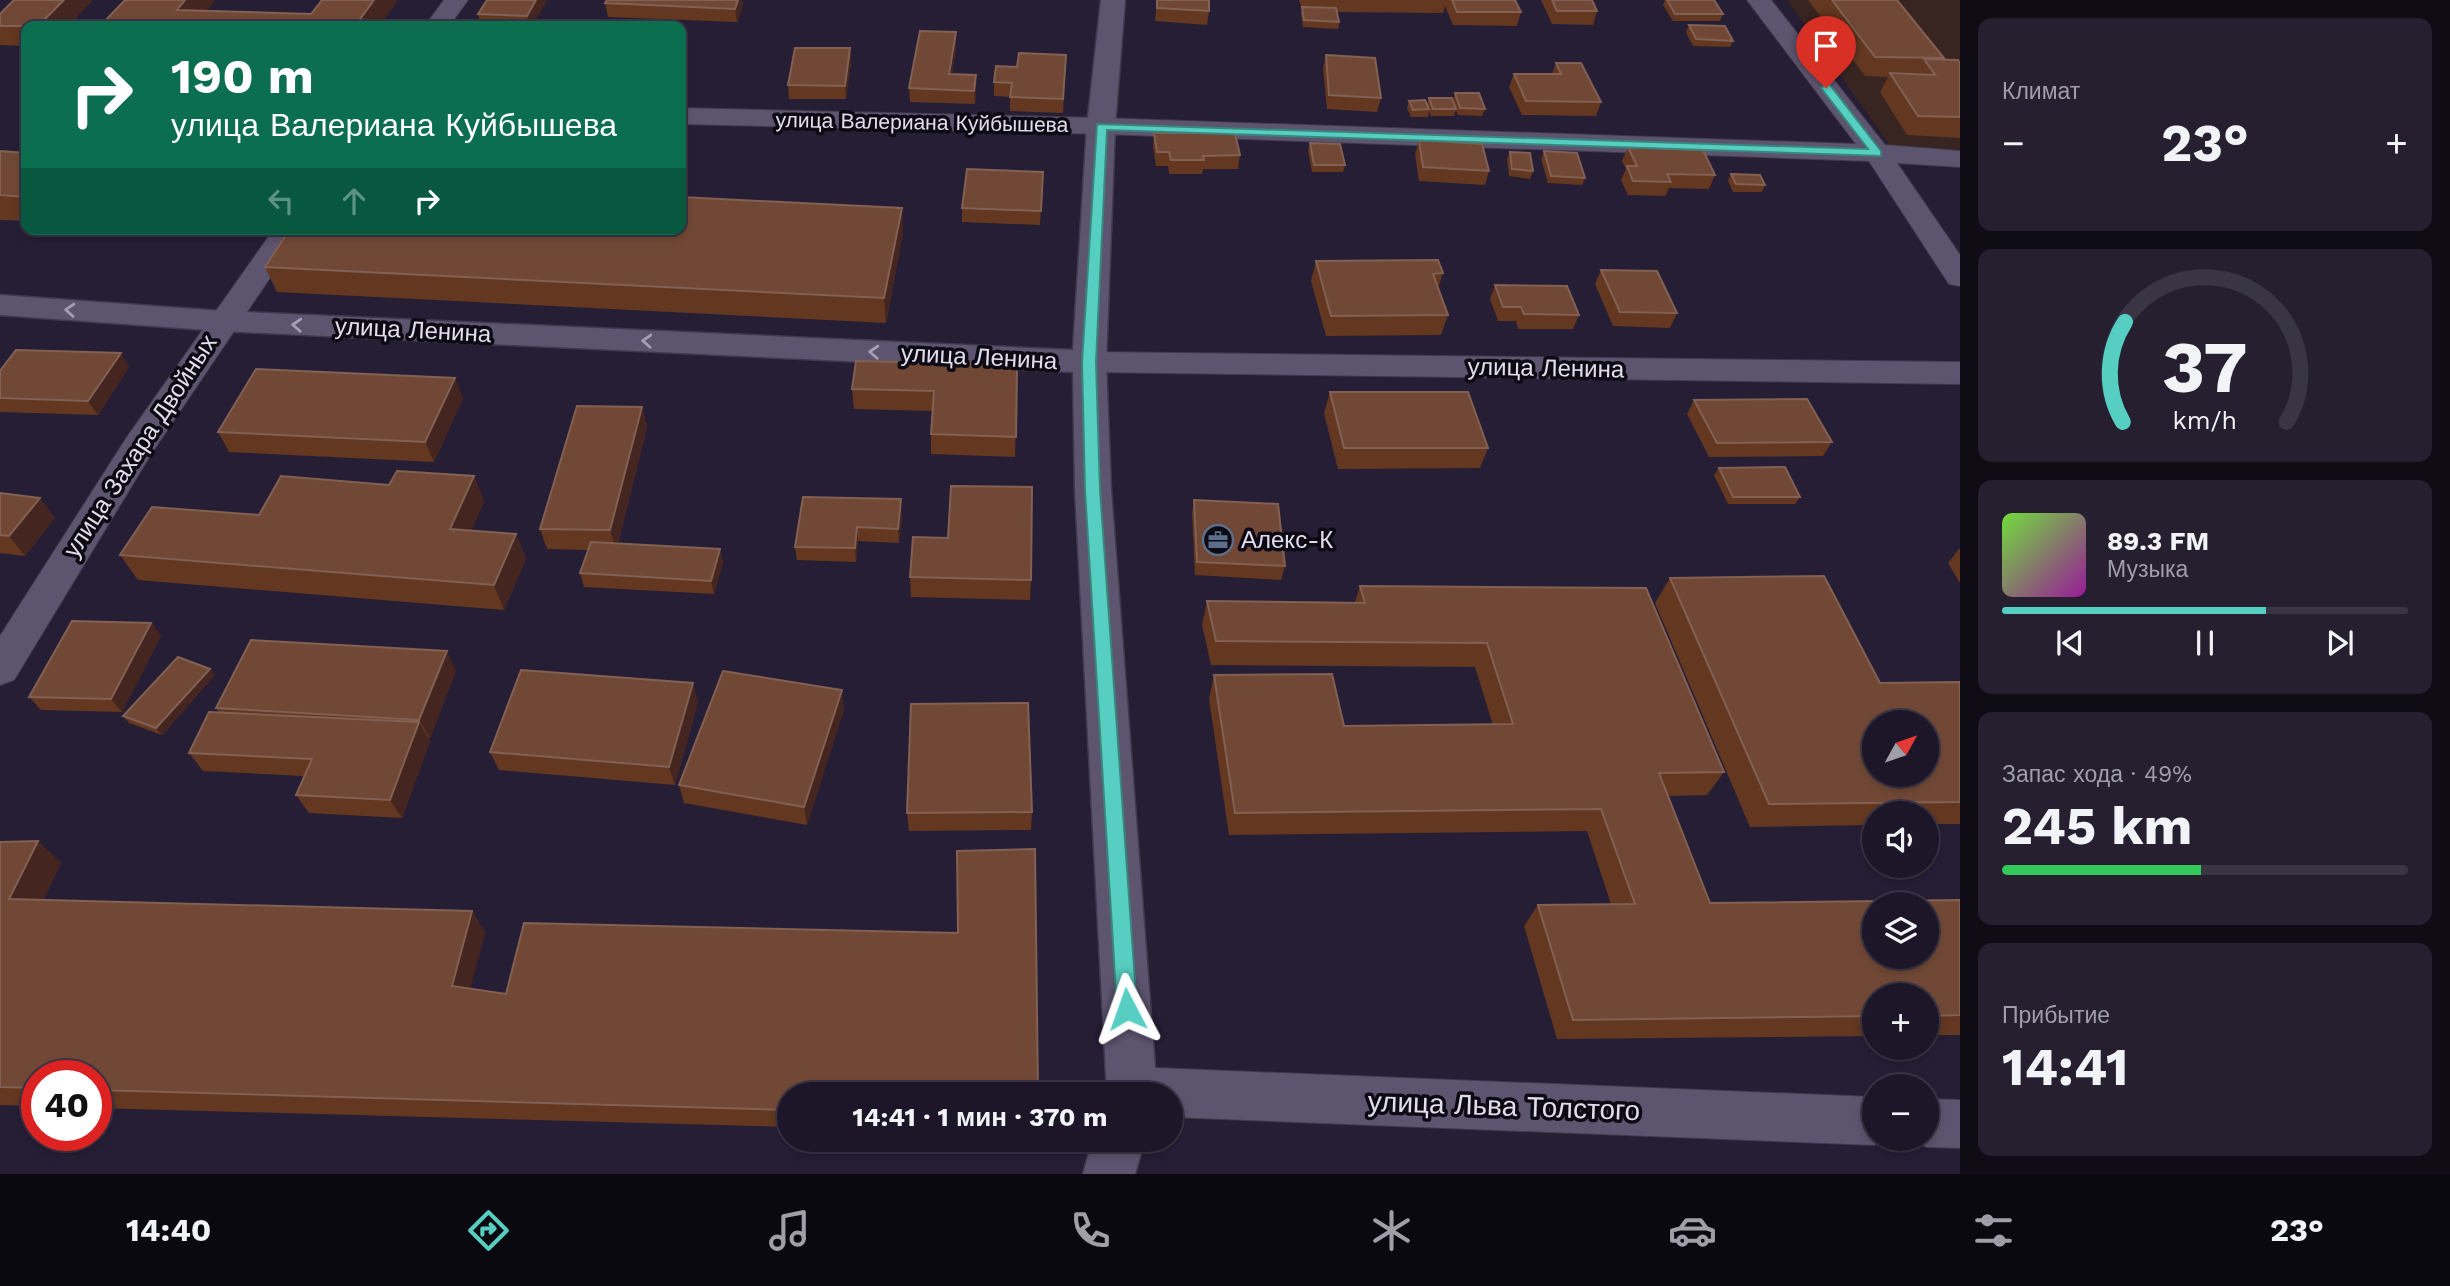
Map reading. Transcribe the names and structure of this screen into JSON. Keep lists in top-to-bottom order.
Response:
{
  "streets": {
    "street": [
      "улица Валериана Куйбышева",
      "улица Ленина",
      "улица Захара Двойных",
      "улица Льва Толстого"
    ]
  },
  "crossings": [
    ["улица Ленина", "улица Захара Двойных"]
  ],
  "one_way": ["улица Ленина"],
  "places": {
    "office": ["Алекс-К"]
  },
  "north": "top right",
  "page": {
    "tile": [
      "Климат",
      ["Запас хода · 49%", "245 km"],
      ["Прибытие", "14:41"]
    ],
    "turn": ["190 m", "улица Валериана Куйбышева"],
    "heat": ["−", "23°", "+"],
    "song": ["89.3 FM", "Музыка"],
    "map_buttons": ["+", "−"],
    "limit": "40",
    "trip": "14:41 · 1 мин · 370 m",
    "tabs": ["14:40", "23°"],
    "gauge": ["37", "km/h"]
  }
}
